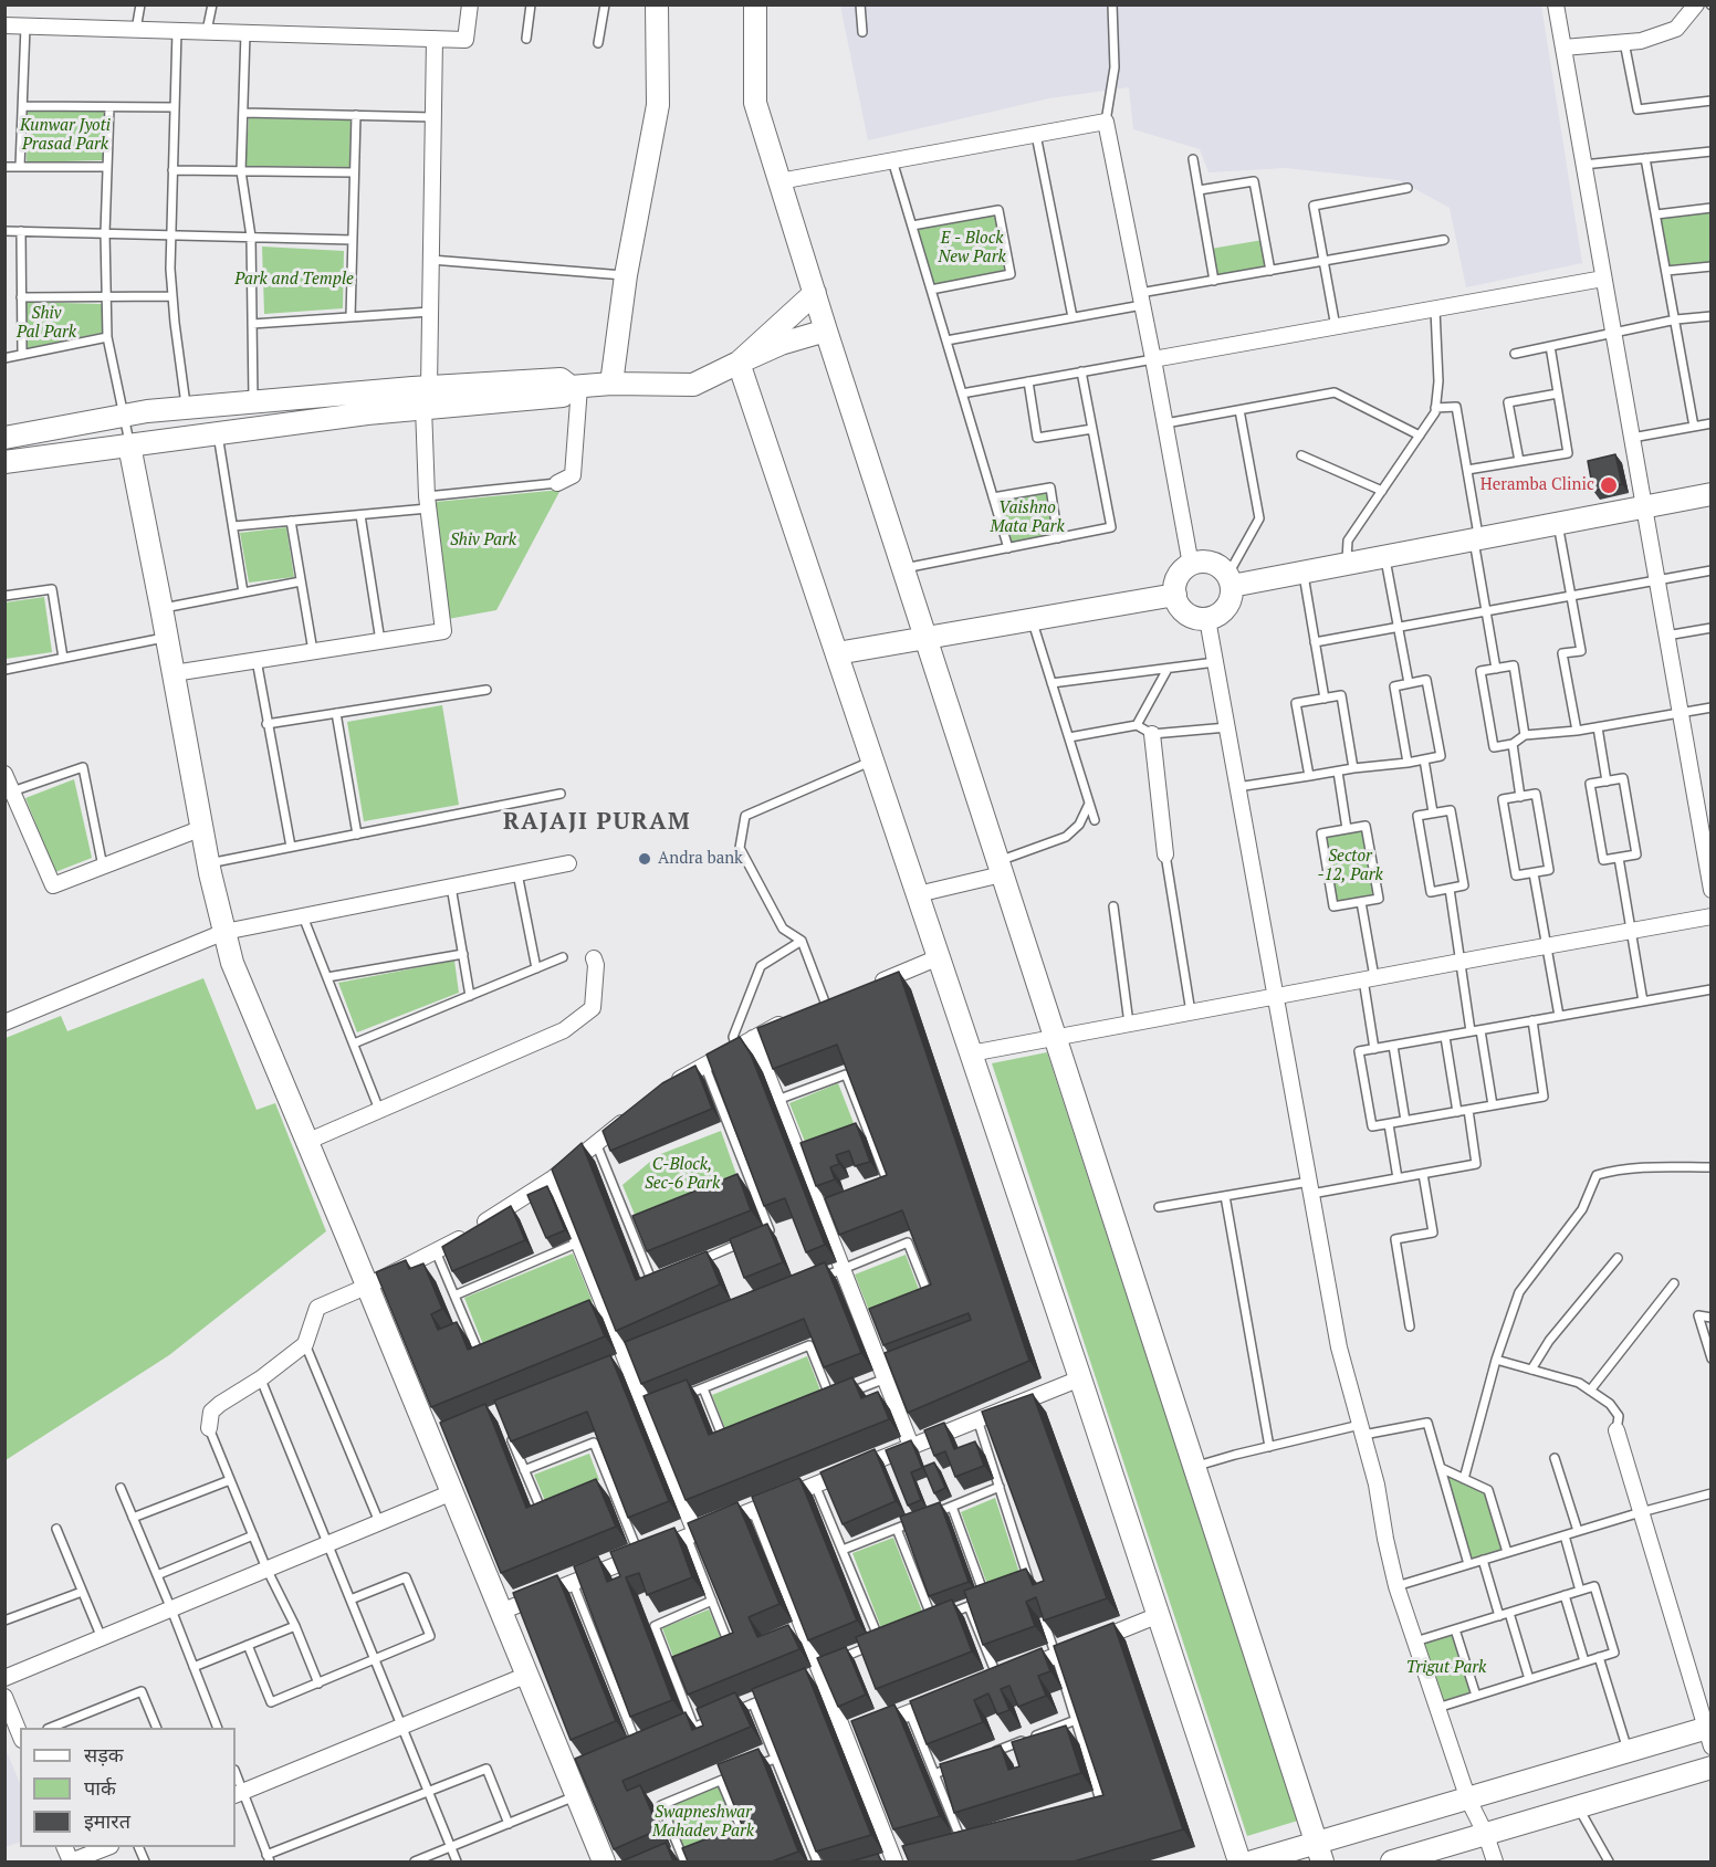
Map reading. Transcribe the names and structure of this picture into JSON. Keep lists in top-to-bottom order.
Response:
{
  "districts": ["RAJAJI PURAM"],
  "parks": [
    "Kunwar Jyoti Prasad Park",
    "E - Block New Park",
    "Park and Temple",
    "Shiv Pal Park",
    "Vaishno Mata Park",
    "Shiv Park",
    "Sector -12, Park",
    "C-Block, Sec-6 Park",
    "Trigut Park",
    "Swapneshwar Mahadev Park"
  ],
  "places": ["Heramba Clinic", "Andra bank"],
  "legend": ["सड़क", "पार्क", "इमारत"]
}
